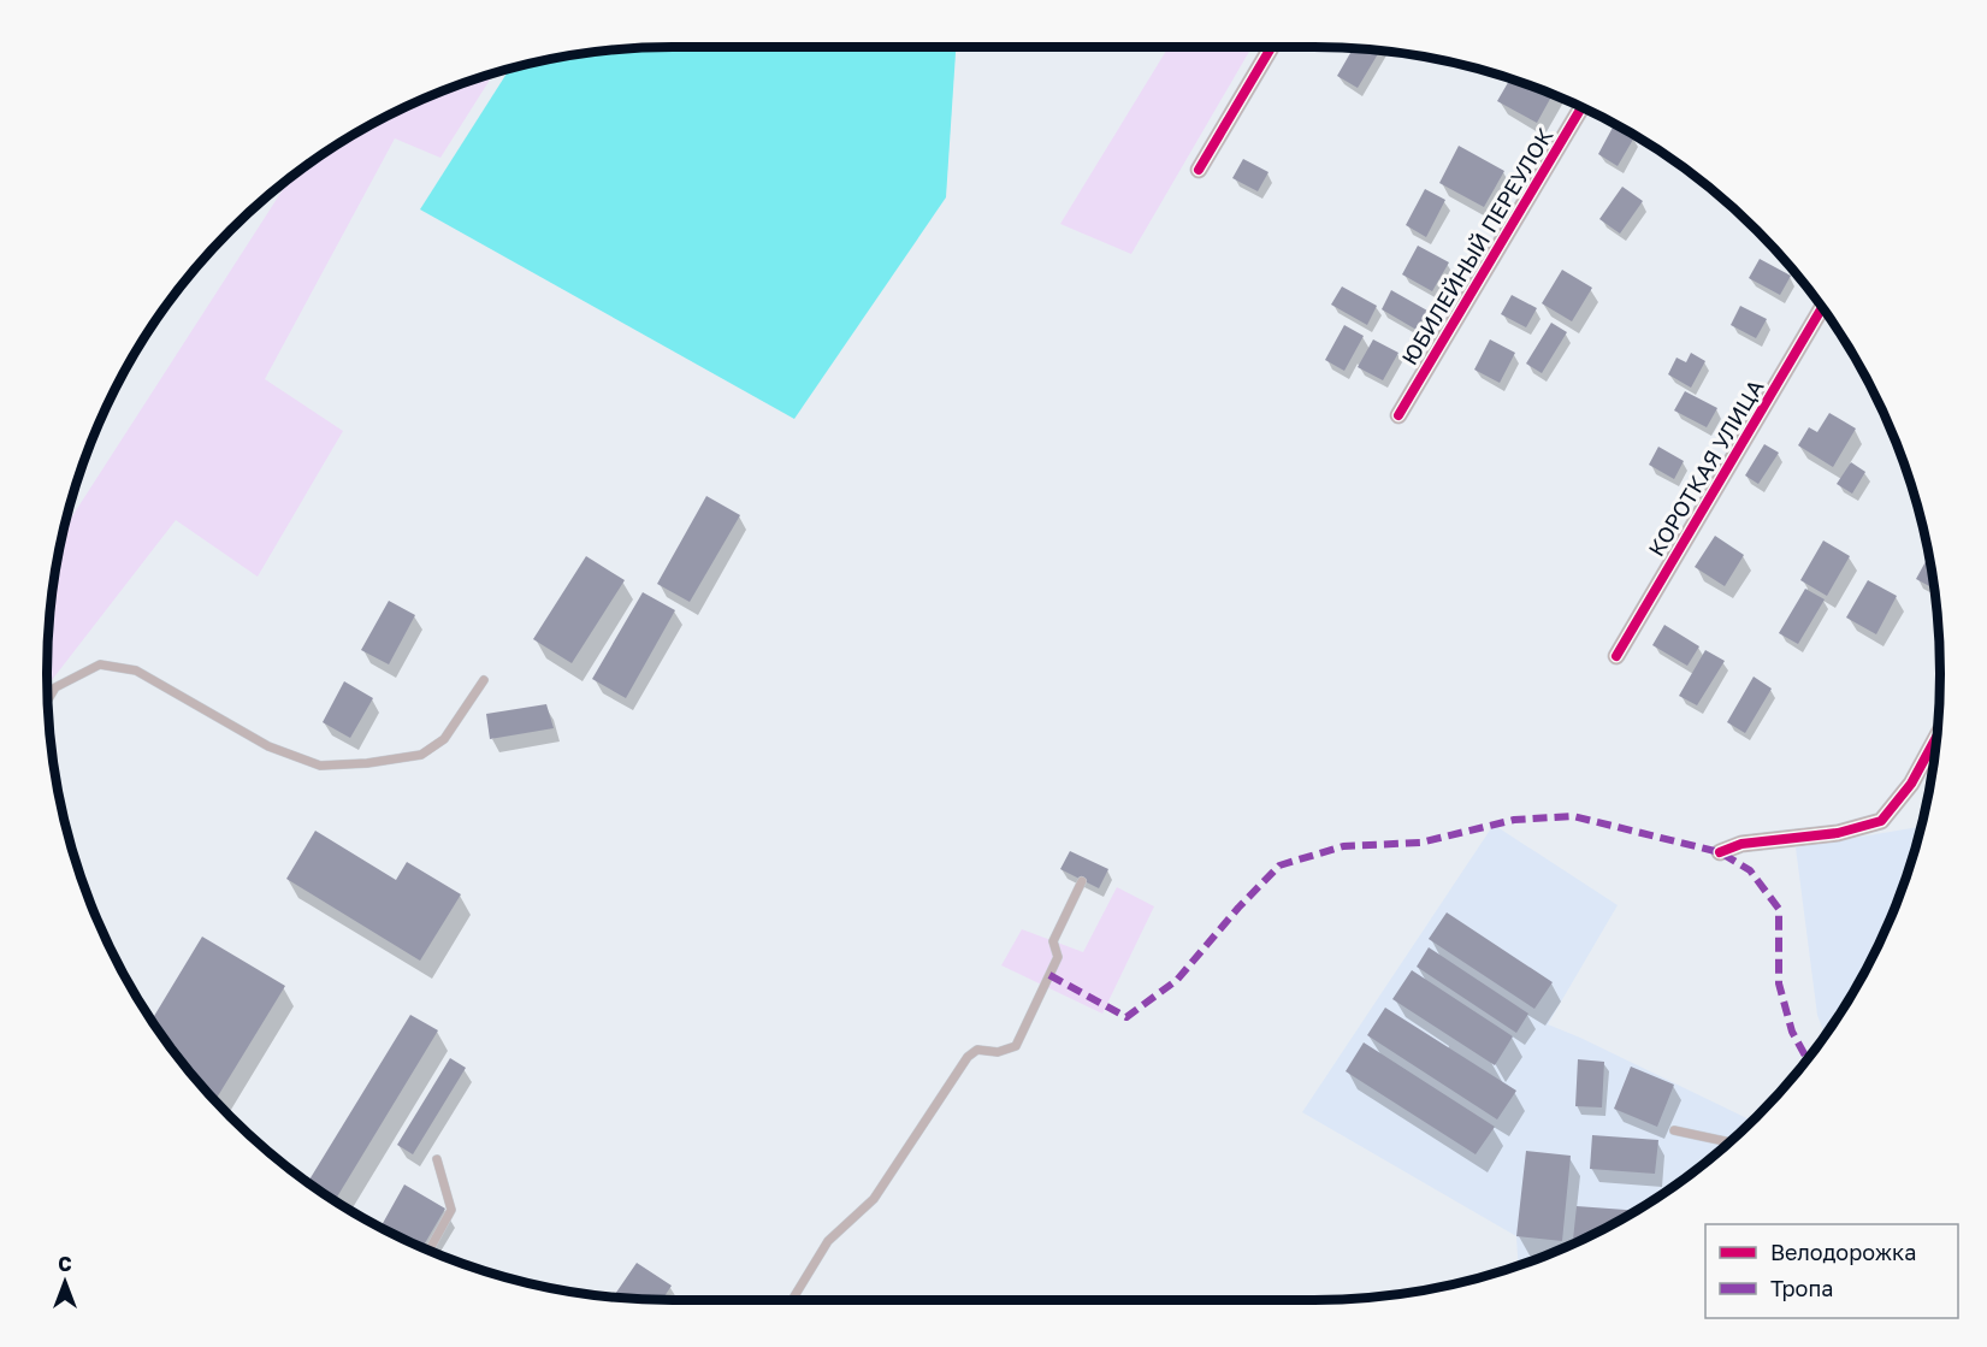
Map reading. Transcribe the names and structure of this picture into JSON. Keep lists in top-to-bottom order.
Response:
{
  "streets": {
    "street": ["ЮБИЛЕЙНЫЙ ПЕРЕУЛОК", "КОРОТКАЯ УЛИЦА"]
  },
  "legend": ["Велодорожка", "Тропа"],
  "north": "top"
}
